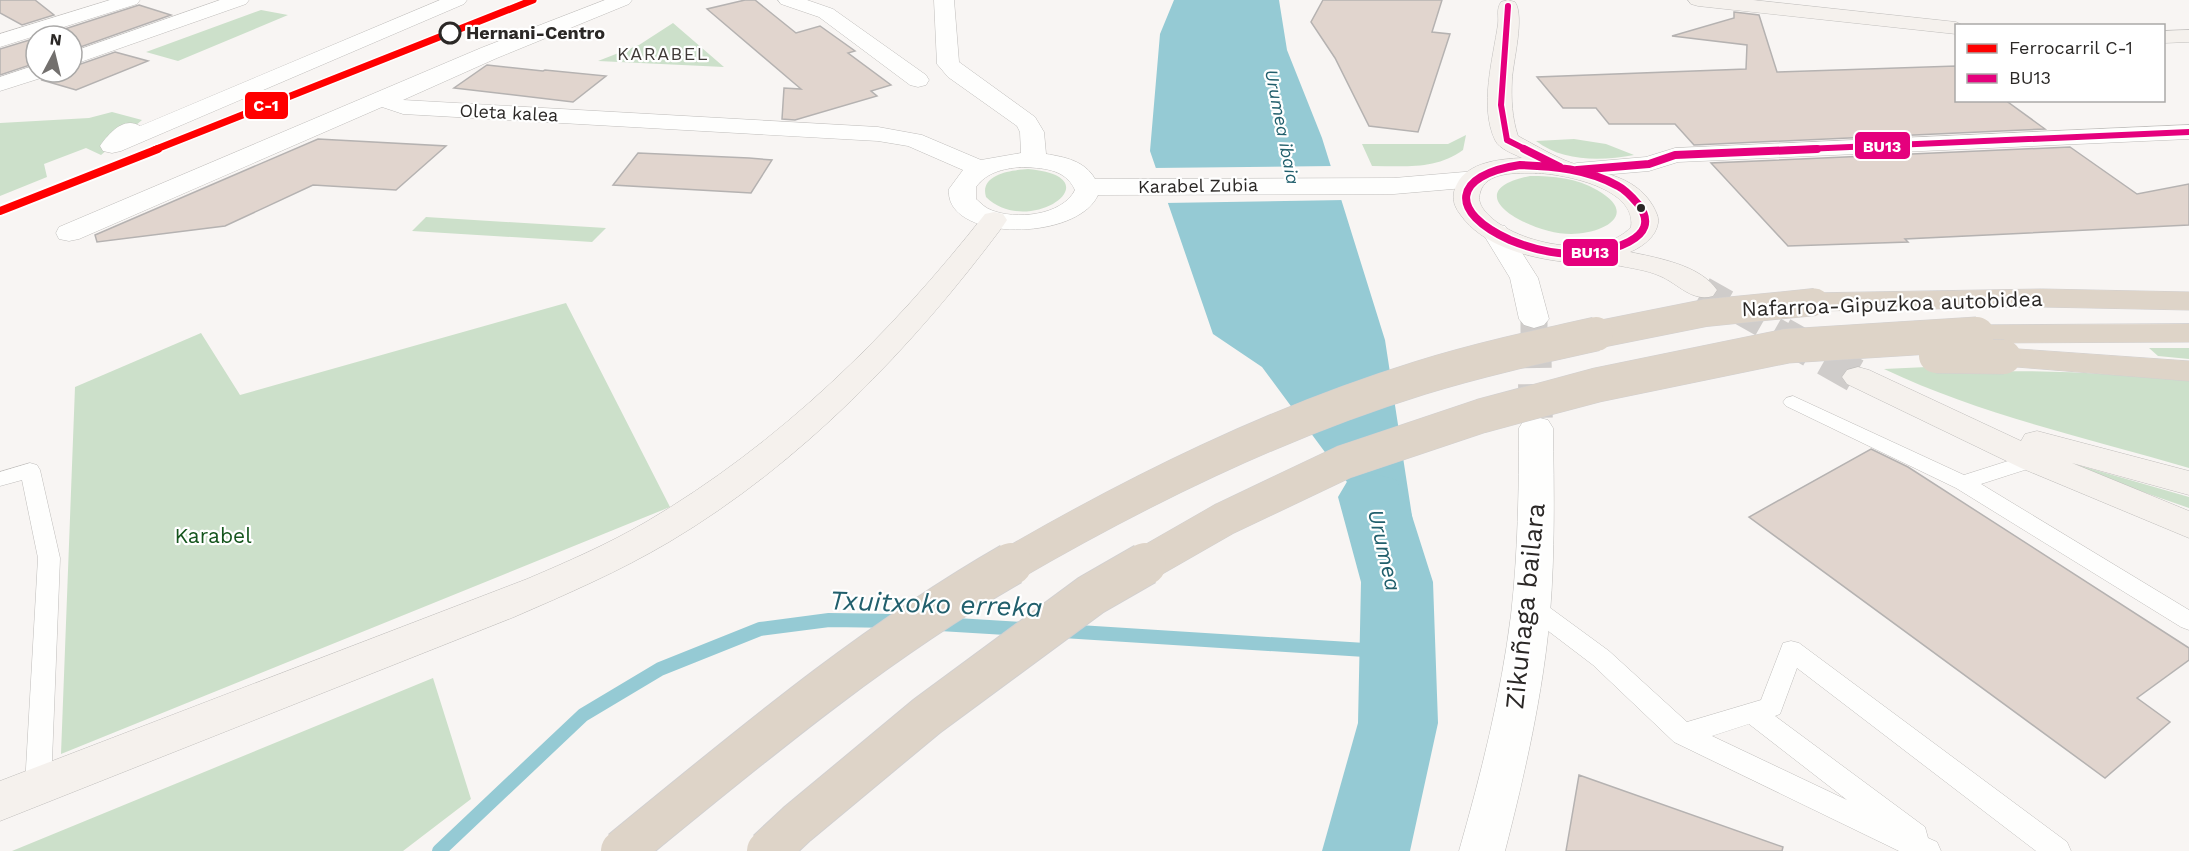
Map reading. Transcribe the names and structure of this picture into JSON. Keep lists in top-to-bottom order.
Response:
{
  "streets": {
    "highway": ["Nafarroa-Gipuzkoa autobidea"],
    "street": ["Oleta kalea", "Karabel Zubia", "Zikuñaga bailara"]
  },
  "districts": ["KARABEL"],
  "water": ["Urumea ibaia", "Urumea", "Txuitxoko erreka"],
  "parks": ["Karabel"],
  "places": ["Hernani-Centro"],
  "lines": ["rail line C-1", "transit line BU13"],
  "legend": ["Ferrocarril C-1", "BU13"],
  "north": "top"
}
